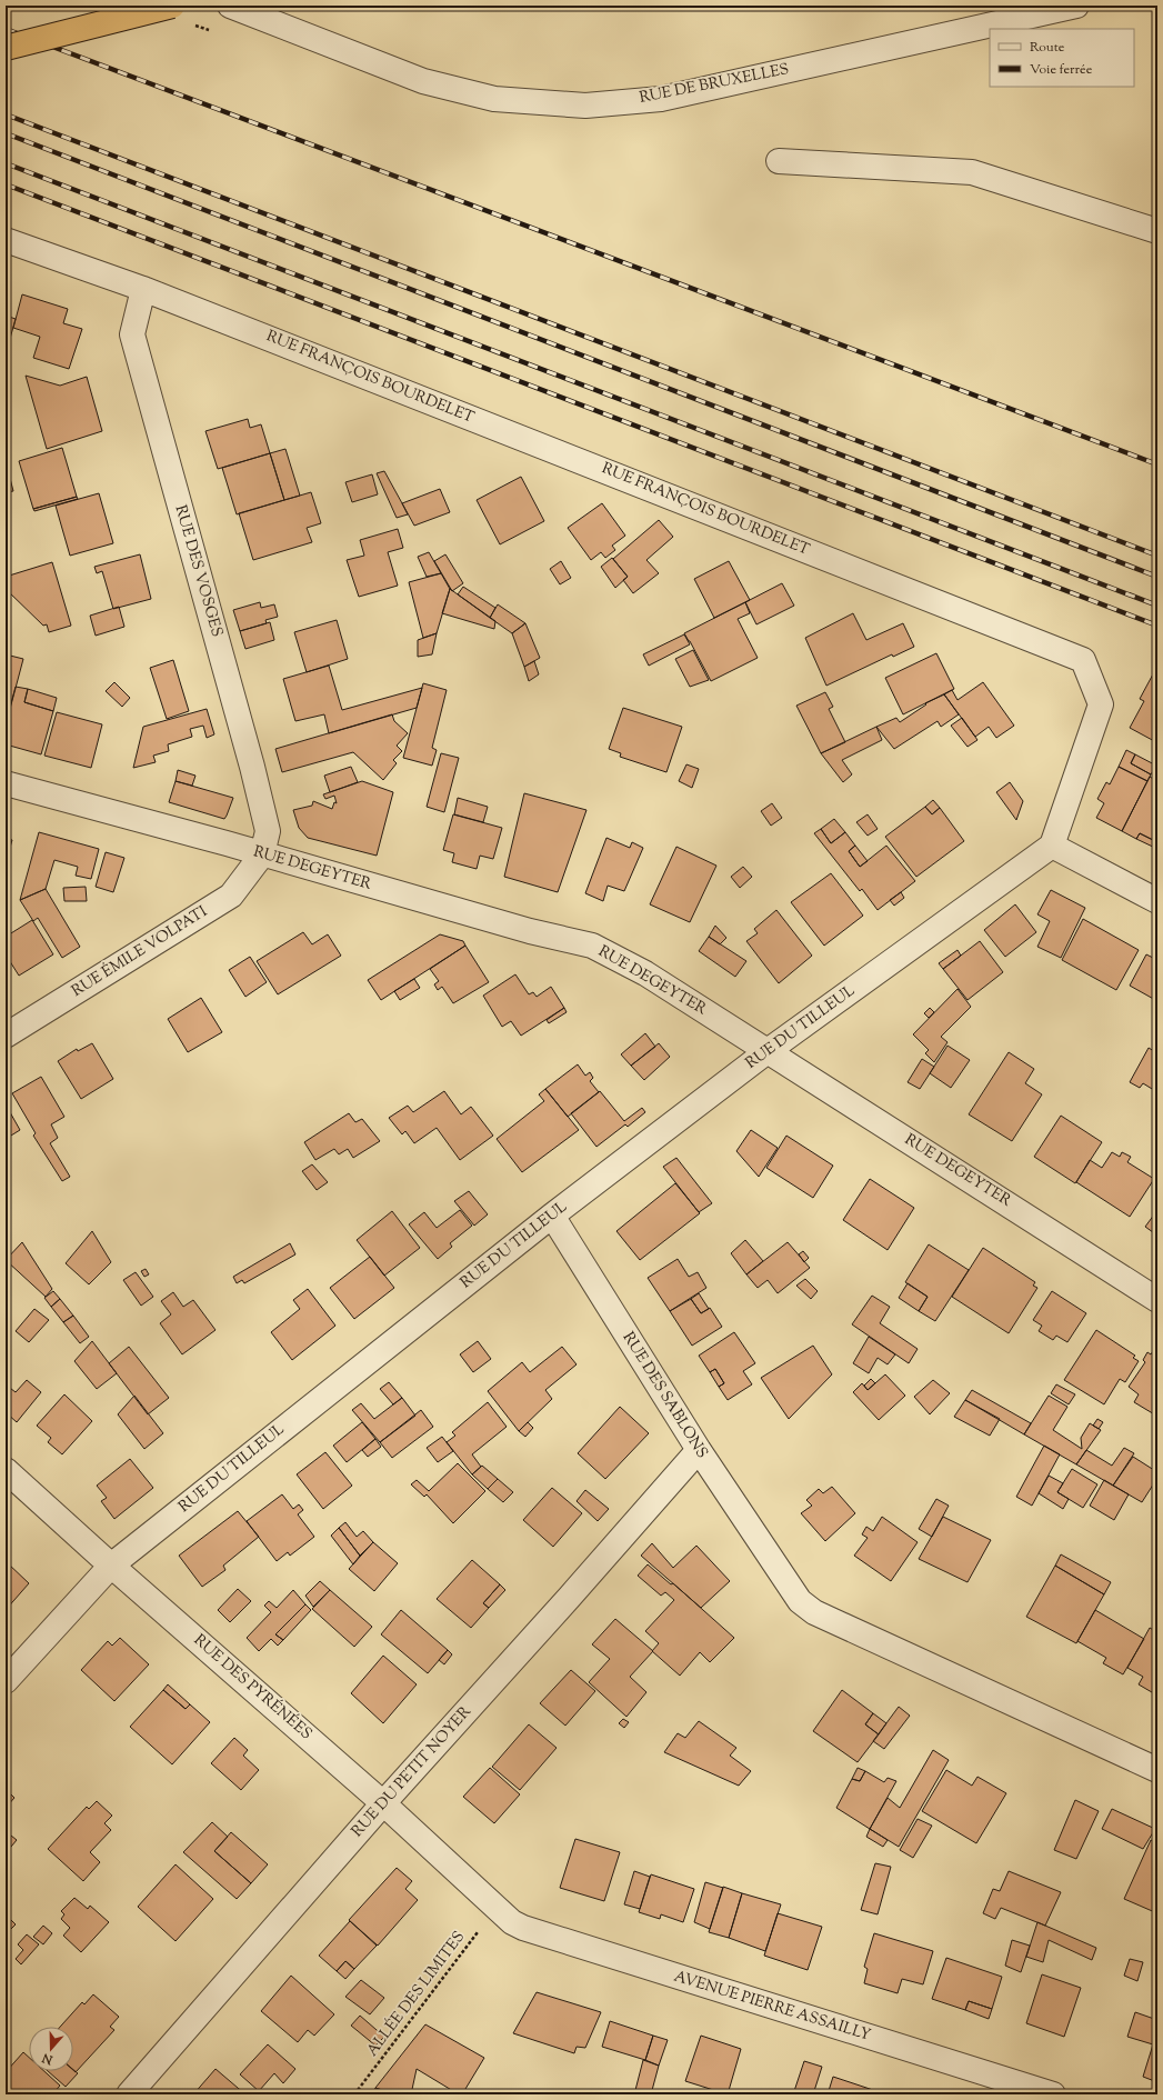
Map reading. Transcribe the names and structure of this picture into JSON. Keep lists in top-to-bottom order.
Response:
{
  "streets": {
    "street": [
      "RUE DE BRUXELLES",
      "RUE FRANÇOIS BOURDELET",
      "RUE DES VOSGES",
      "RUE DEGEYTER",
      "RUE ÉMILE VOLPATI",
      "RUE DU TILLEUL",
      "RUE DES SABLONS",
      "RUE DES PYRÉNÉES",
      "RUE DU PETIT NOYER",
      "AVENUE PIERRE ASSAILLY"
    ],
    "path": ["ALLÉE DES LIMITES"]
  },
  "crossings": [
    ["RUE FRANÇOIS BOURDELET", "RUE DES VOSGES"],
    ["RUE FRANÇOIS BOURDELET", "RUE DU TILLEUL"],
    ["RUE DES VOSGES", "RUE DEGEYTER"],
    ["RUE DES VOSGES", "RUE ÉMILE VOLPATI"],
    ["RUE DEGEYTER", "RUE ÉMILE VOLPATI"],
    ["RUE DEGEYTER", "RUE DU TILLEUL"],
    ["RUE DU TILLEUL", "RUE DES SABLONS"],
    ["RUE DU TILLEUL", "RUE DES PYRÉNÉES"],
    ["RUE DES SABLONS", "RUE DU PETIT NOYER"],
    ["RUE DES PYRÉNÉES", "RUE DU PETIT NOYER"],
    ["RUE DES PYRÉNÉES", "ALLÉE DES LIMITES"],
    ["RUE DES PYRÉNÉES", "AVENUE PIERRE ASSAILLY"],
    ["ALLÉE DES LIMITES", "AVENUE PIERRE ASSAILLY"]
  ],
  "legend": ["Route", "Voie ferrée"],
  "north": "bottom"
}
